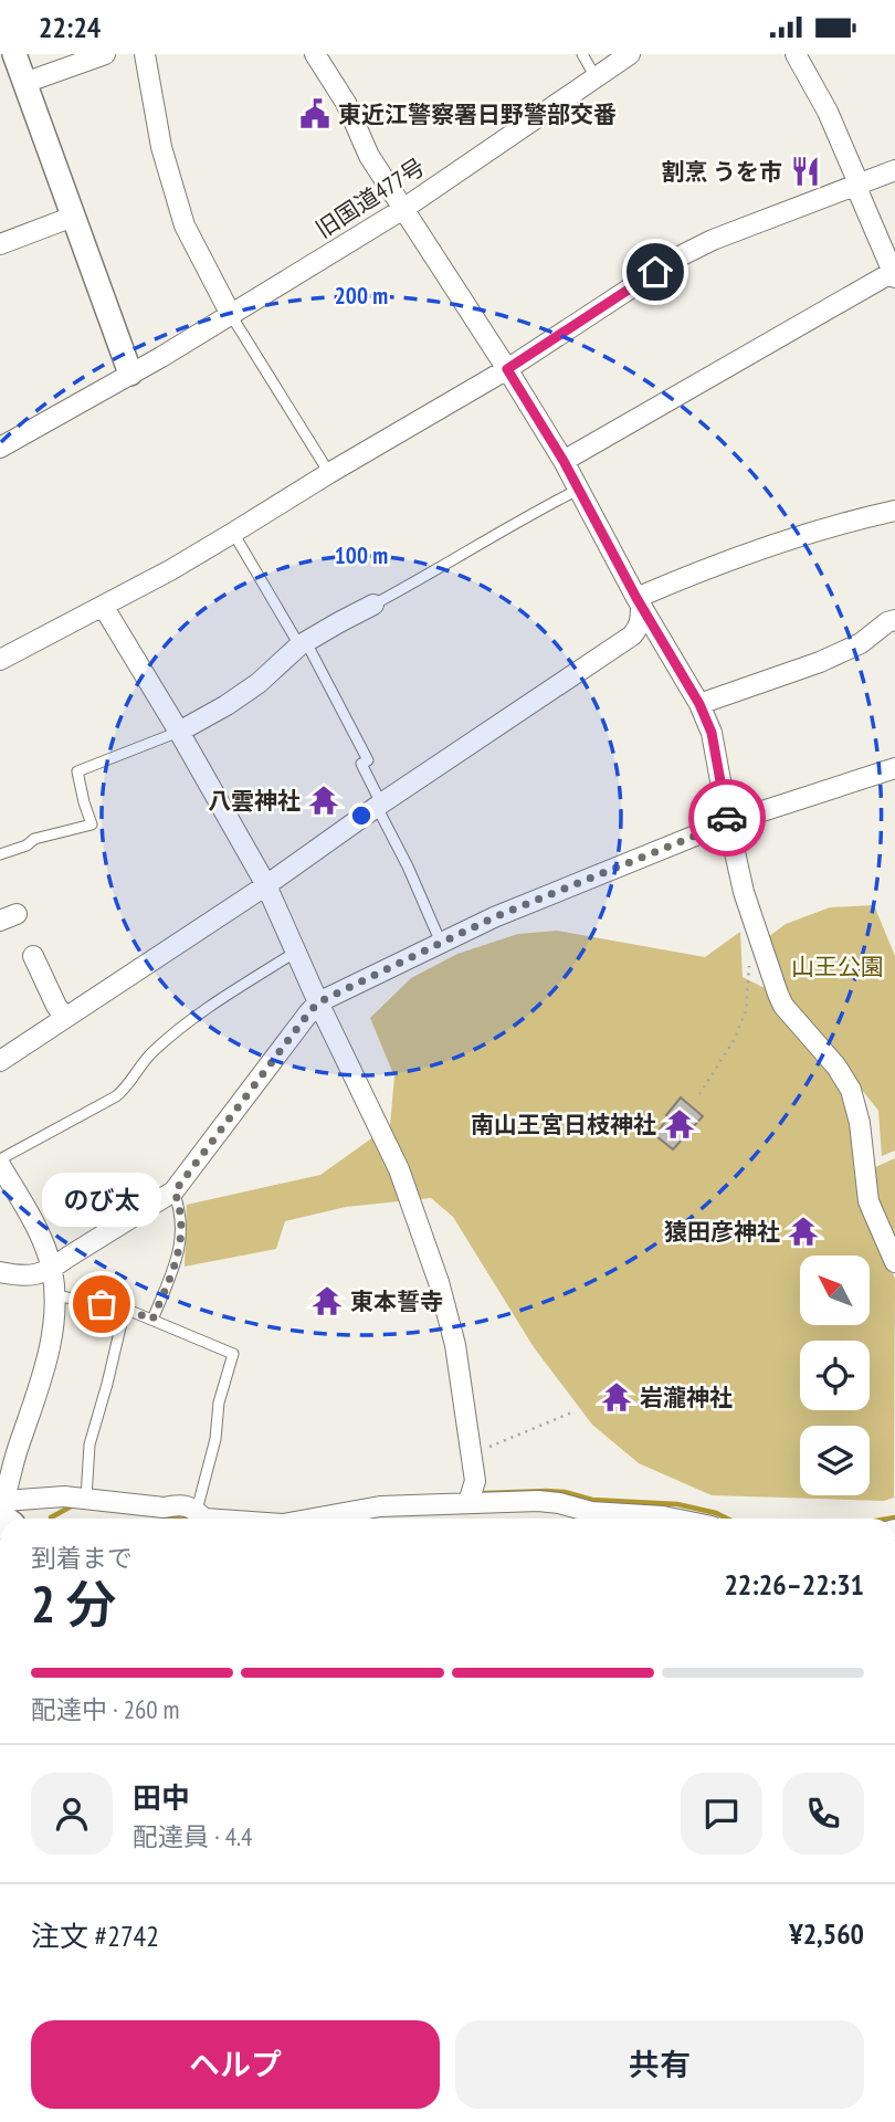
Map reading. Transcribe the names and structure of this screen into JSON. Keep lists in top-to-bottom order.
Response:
{
  "streets": {
    "street": ["旧国道477号"]
  },
  "parks": ["山王公園"],
  "places": {
    "public building": ["東近江警察署日野警部交番"],
    "restaurant": ["割烹 うを市"],
    "temple": [
      "八雲神社",
      "南山王宮日枝神社",
      "猿田彦神社",
      "東本誓寺",
      "岩瀧神社"
    ],
    "other": ["のび太"]
  },
  "north": "top left",
  "page": {
    "status": "22:24",
    "bubble": "のび太",
    "heading": ["2 分", "到着まで", "22:26–22:31"],
    "panel": [
      "田中",
      "配達員 · 4.4",
      "注文 #2742",
      "¥2,560"
    ],
    "bar": "配達中 · 260 m",
    "buttons": ["ヘルプ", "共有"]
  },
  "rings": ["200 m", "100 m"]
}
